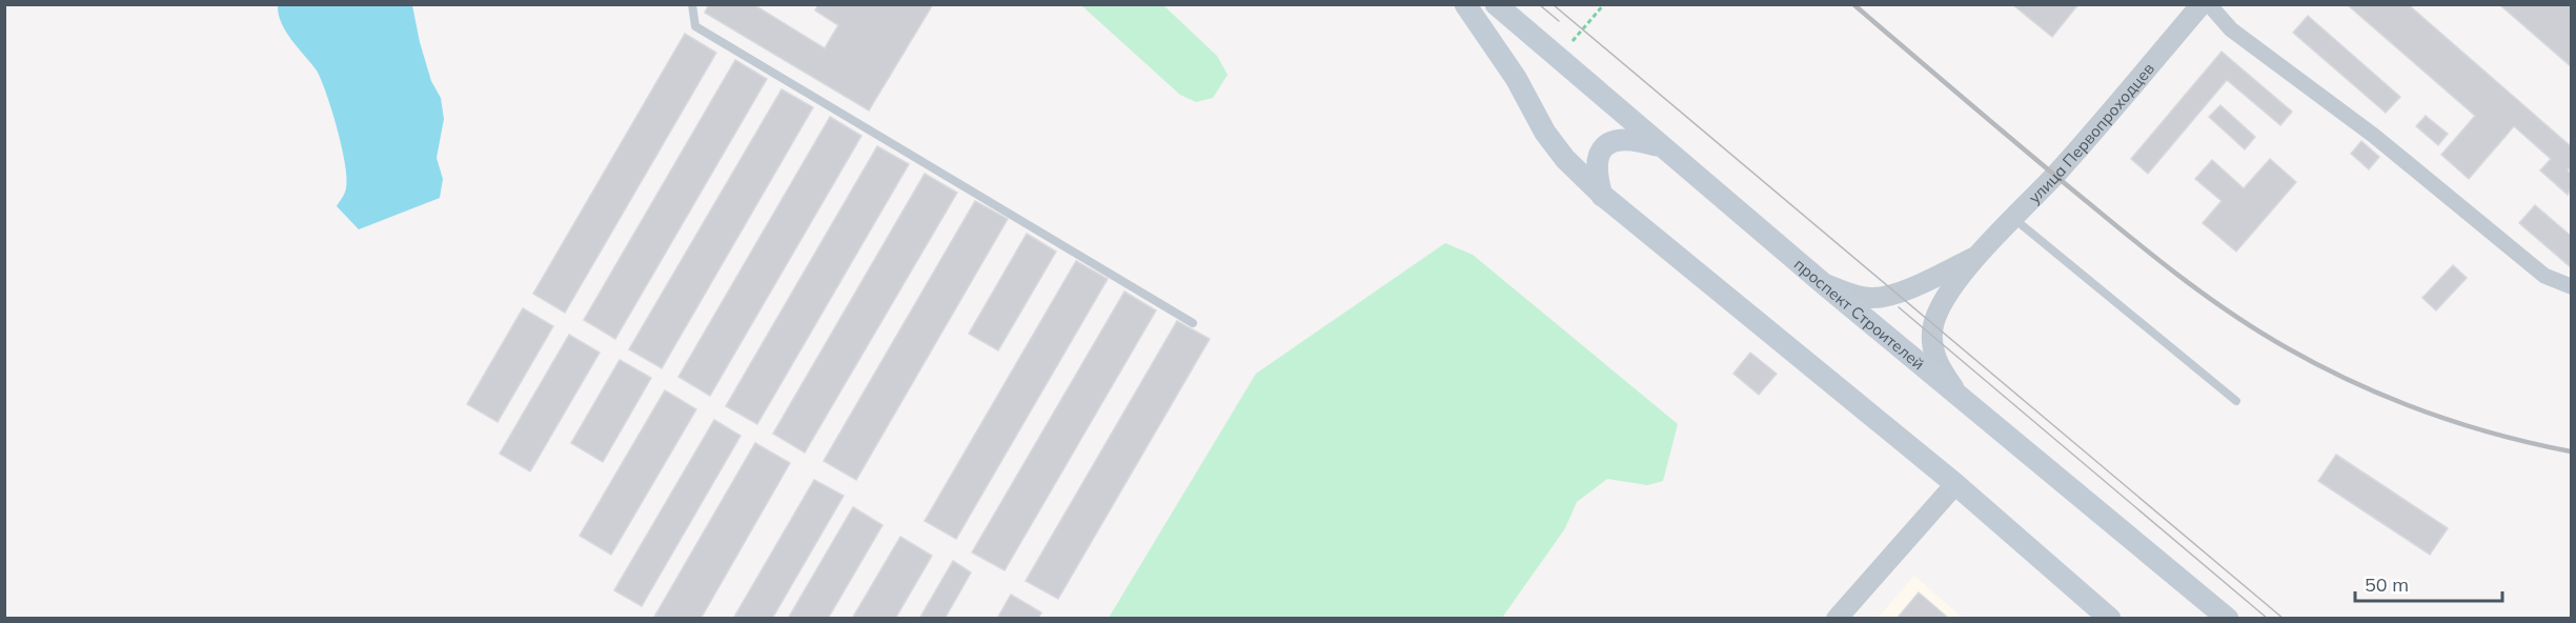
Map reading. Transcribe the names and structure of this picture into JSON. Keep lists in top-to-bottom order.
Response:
{
  "streets": {
    "main road": ["проспект Строителей"],
    "street": ["улица Первопроходцев"]
  },
  "crossings": [
    ["улица Первопроходцев", "проспект Строителей"]
  ],
  "scale_bar": "50 m"
}
